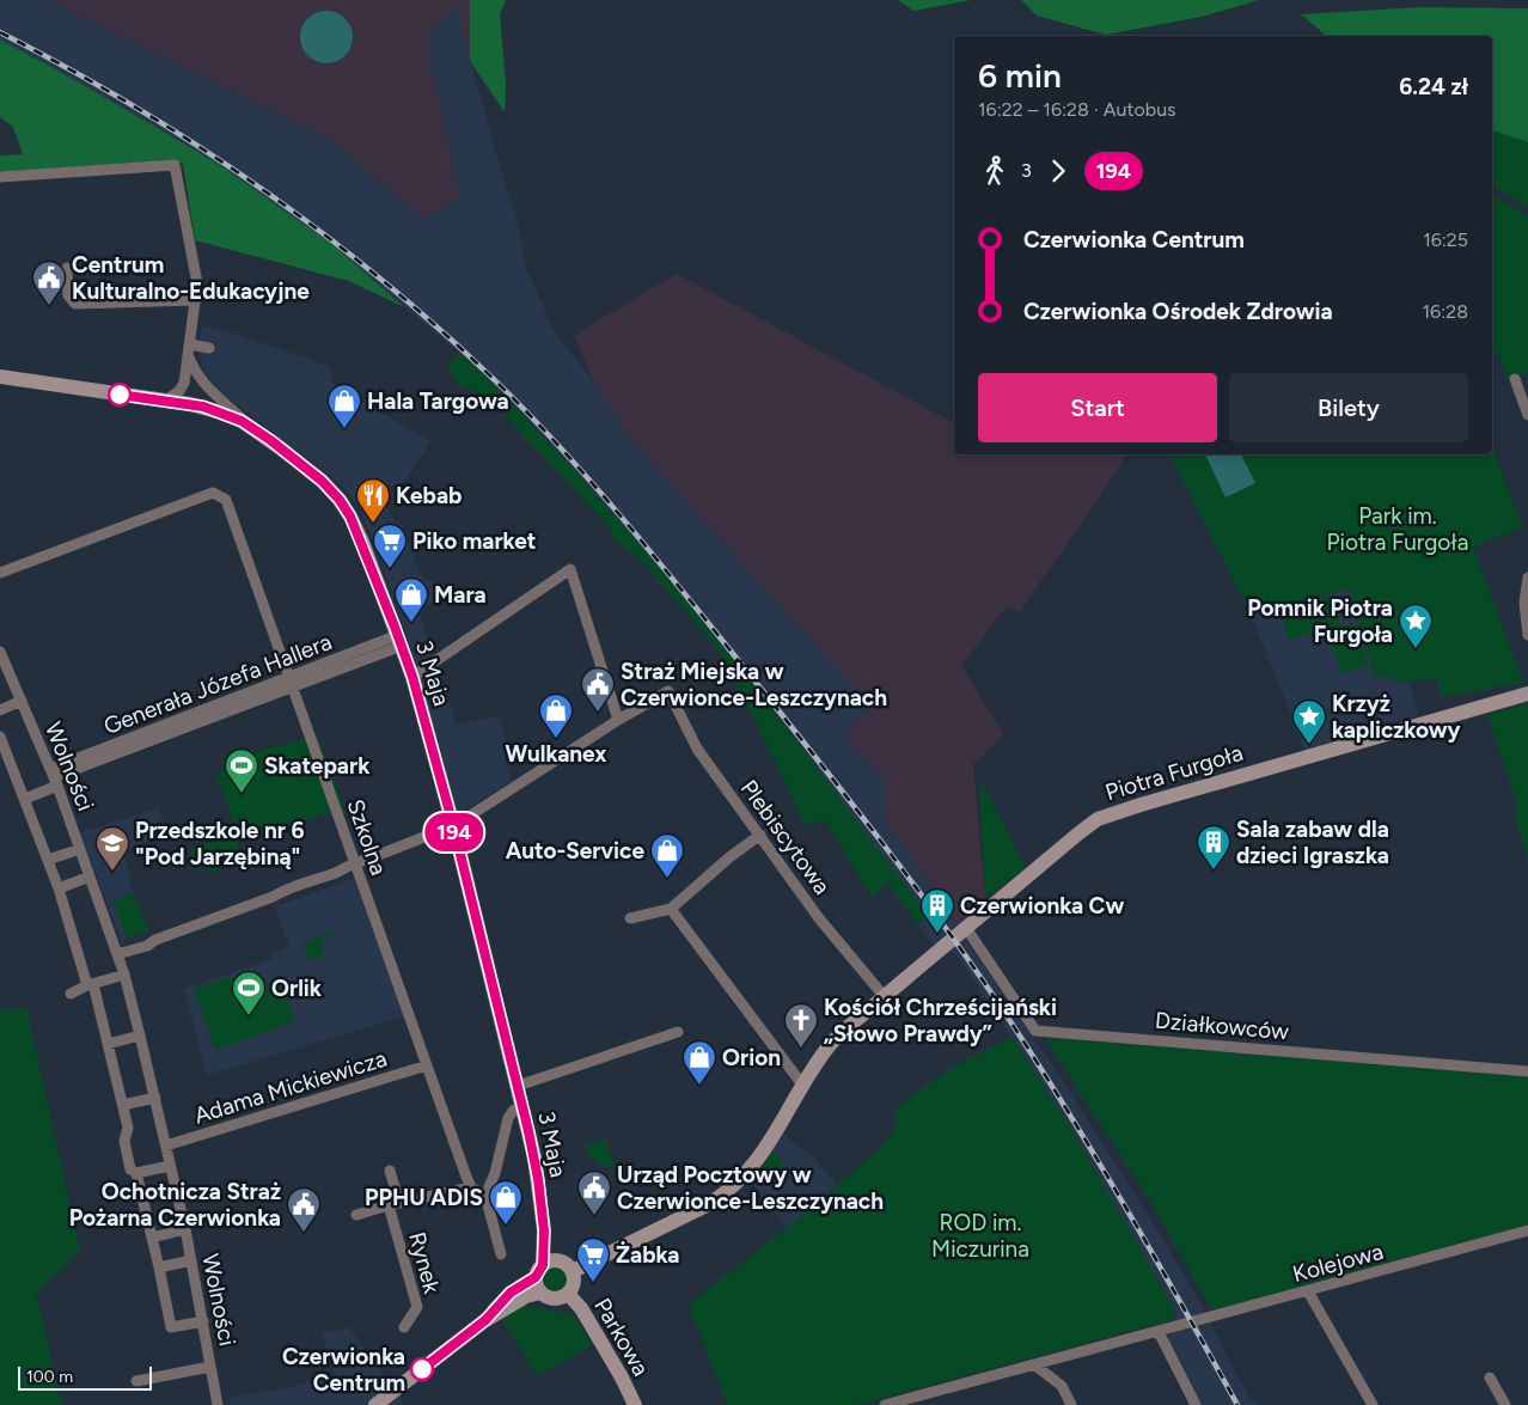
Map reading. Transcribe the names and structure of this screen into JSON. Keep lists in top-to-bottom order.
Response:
{
  "streets": {
    "main road": ["3 Maja", "Piotra Furgoła", "Parkowa"],
    "street": [
      "Generała Józefa Hallera",
      "Wolności",
      "Szkolna",
      "Plebiscytowa",
      "Działkowców",
      "Adama Mickiewicza",
      "Rynek",
      "Kolejowa"
    ]
  },
  "crossings": [
    ["3 Maja", "Generała Józefa Hallera"],
    ["3 Maja", "Piotra Furgoła"],
    ["3 Maja", "Parkowa"],
    ["Generała Józefa Hallera", "Wolności"],
    ["Generała Józefa Hallera", "Szkolna"],
    ["Wolności", "Adama Mickiewicza"],
    ["Piotra Furgoła", "Plebiscytowa"],
    ["Piotra Furgoła", "Działkowców"],
    ["Piotra Furgoła", "Parkowa"],
    ["Szkolna", "Adama Mickiewicza"],
    ["Szkolna", "Rynek"]
  ],
  "parks": ["Park im. Piotra Furgoła", "ROD im. Miczurina"],
  "places": {
    "public building": [
      "Centrum Kulturalno-Edukacyjne",
      "Straż Miejska w Czerwionce-Leszczynach",
      "Urząd Pocztowy w Czerwionce-Leszczynach",
      "Ochotnicza Straż Pożarna Czerwionka"
    ],
    "shop": [
      "Hala Targowa",
      "Mara",
      "Wulkanex",
      "Auto-Service",
      "Orion",
      "PPHU ADIS"
    ],
    "restaurant": ["Kebab"],
    "supermarket": ["Piko market", "Żabka"],
    "place": ["Pomnik Piotra Furgoła", "Krzyż kapliczkowy"],
    "sports": ["Skatepark", "Orlik"],
    "building": ["Sala zabaw dla dzieci Igraszka", "Czerwionka Cw"],
    "school or university": ["Przedszkole nr 6 \"Pod Jarzębiną\""],
    "church": ["Kościół Chrześcijański „Słowo Prawdy”"],
    "other": ["Czerwionka Centrum"]
  },
  "lines": ["bus line 194"],
  "scale_bar": "100 m",
  "page": {
    "on_map": "194",
    "heading": ["6 min", "16:22 – 16:28 · Autobus", "6.24 zł"],
    "legs": ["3", "194"],
    "list": [
      {
        "name": "Czerwionka Centrum",
        "value": "16:25"
      },
      {
        "name": "Czerwionka Ośrodek Zdrowia",
        "value": "16:28"
      }
    ],
    "buttons": ["Start", "Bilety"],
    "scale": "100 m"
  }
}
